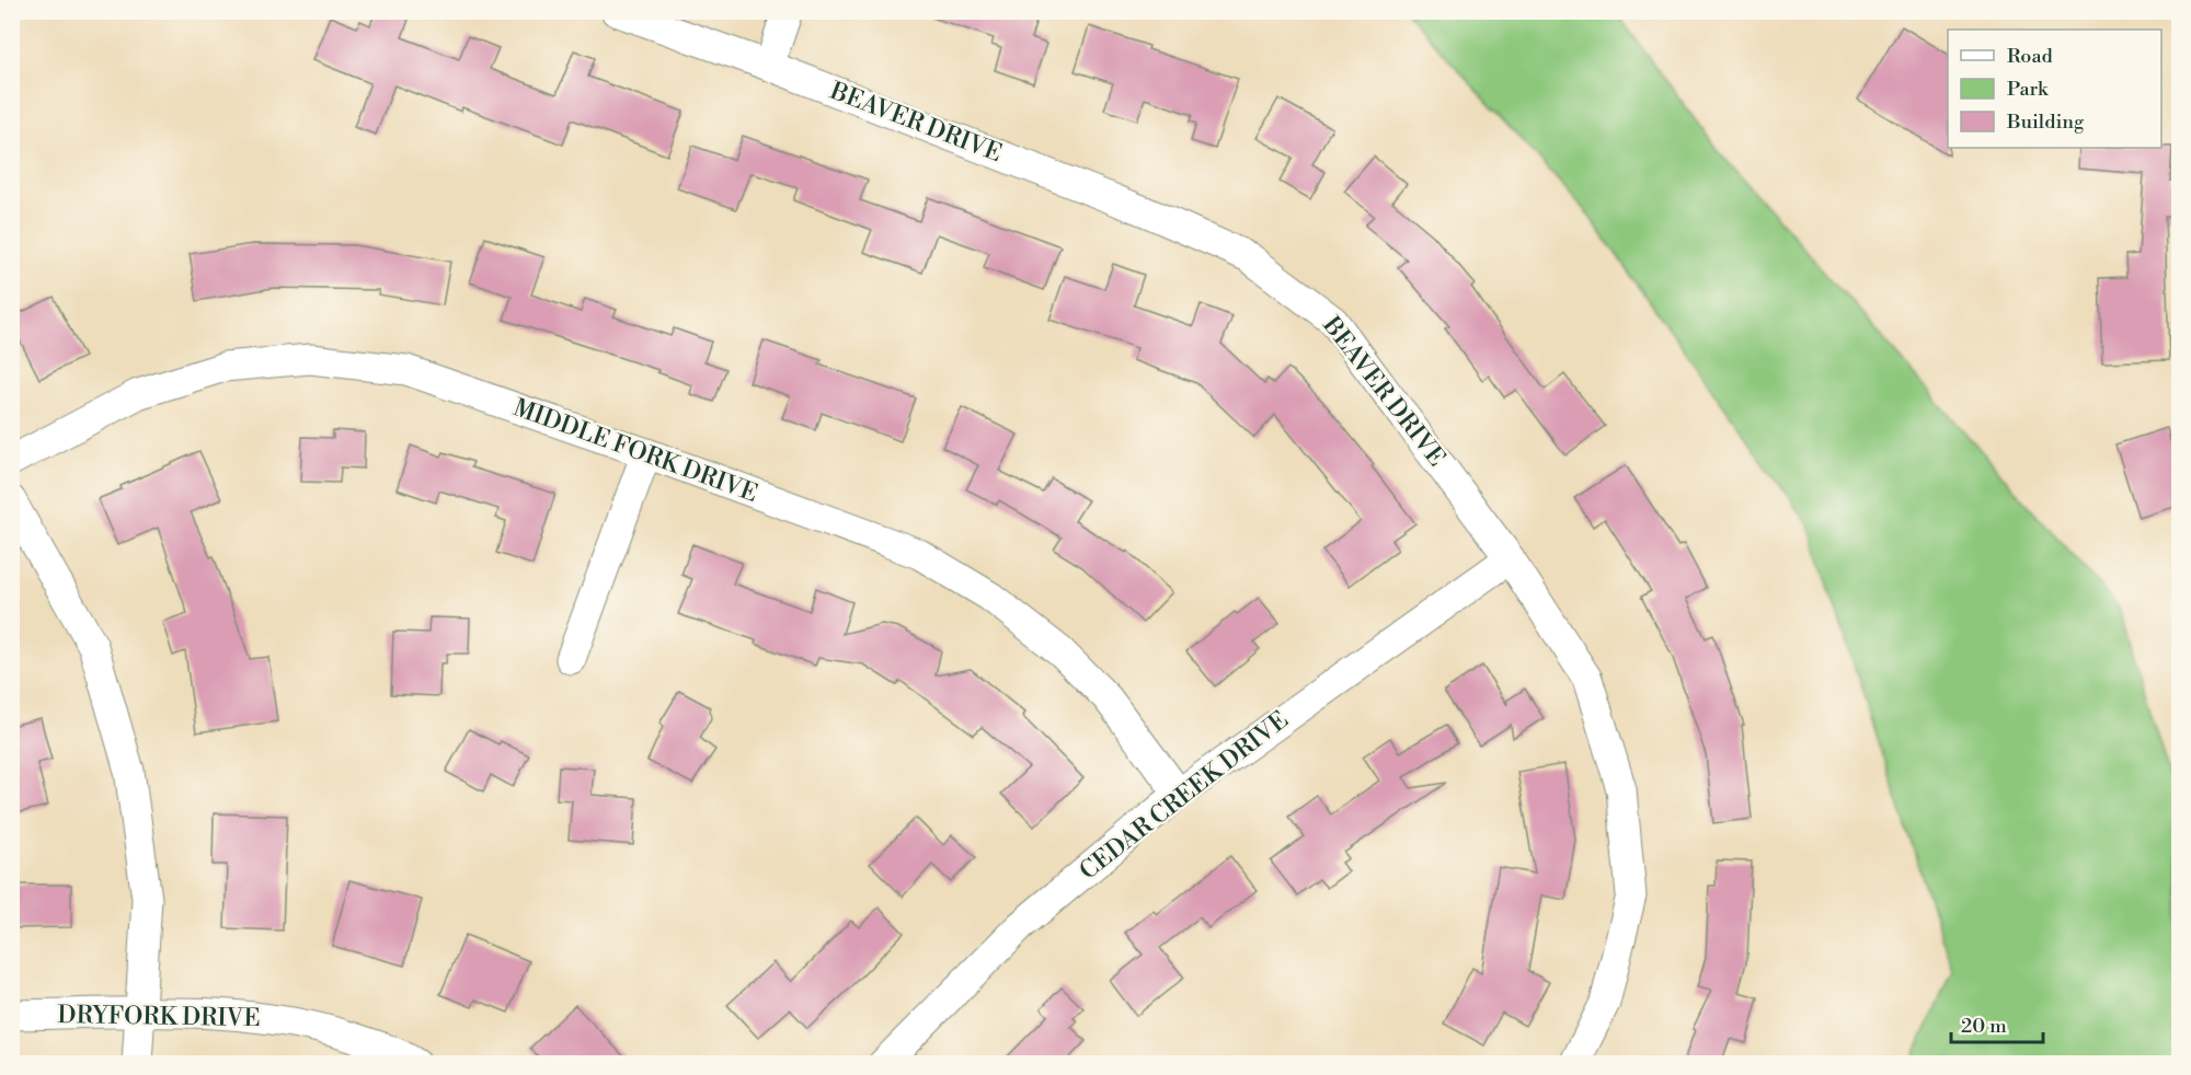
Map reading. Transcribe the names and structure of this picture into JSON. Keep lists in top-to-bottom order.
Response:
{
  "streets": {
    "street": [
      "BEAVER DRIVE",
      "MIDDLE FORK DRIVE",
      "CEDAR CREEK DRIVE",
      "DRYFORK DRIVE"
    ]
  },
  "crossings": [
    ["BEAVER DRIVE", "CEDAR CREEK DRIVE"],
    ["MIDDLE FORK DRIVE", "CEDAR CREEK DRIVE"]
  ],
  "legend": ["Road", "Park", "Building"],
  "scale_bar": "20 m"
}
